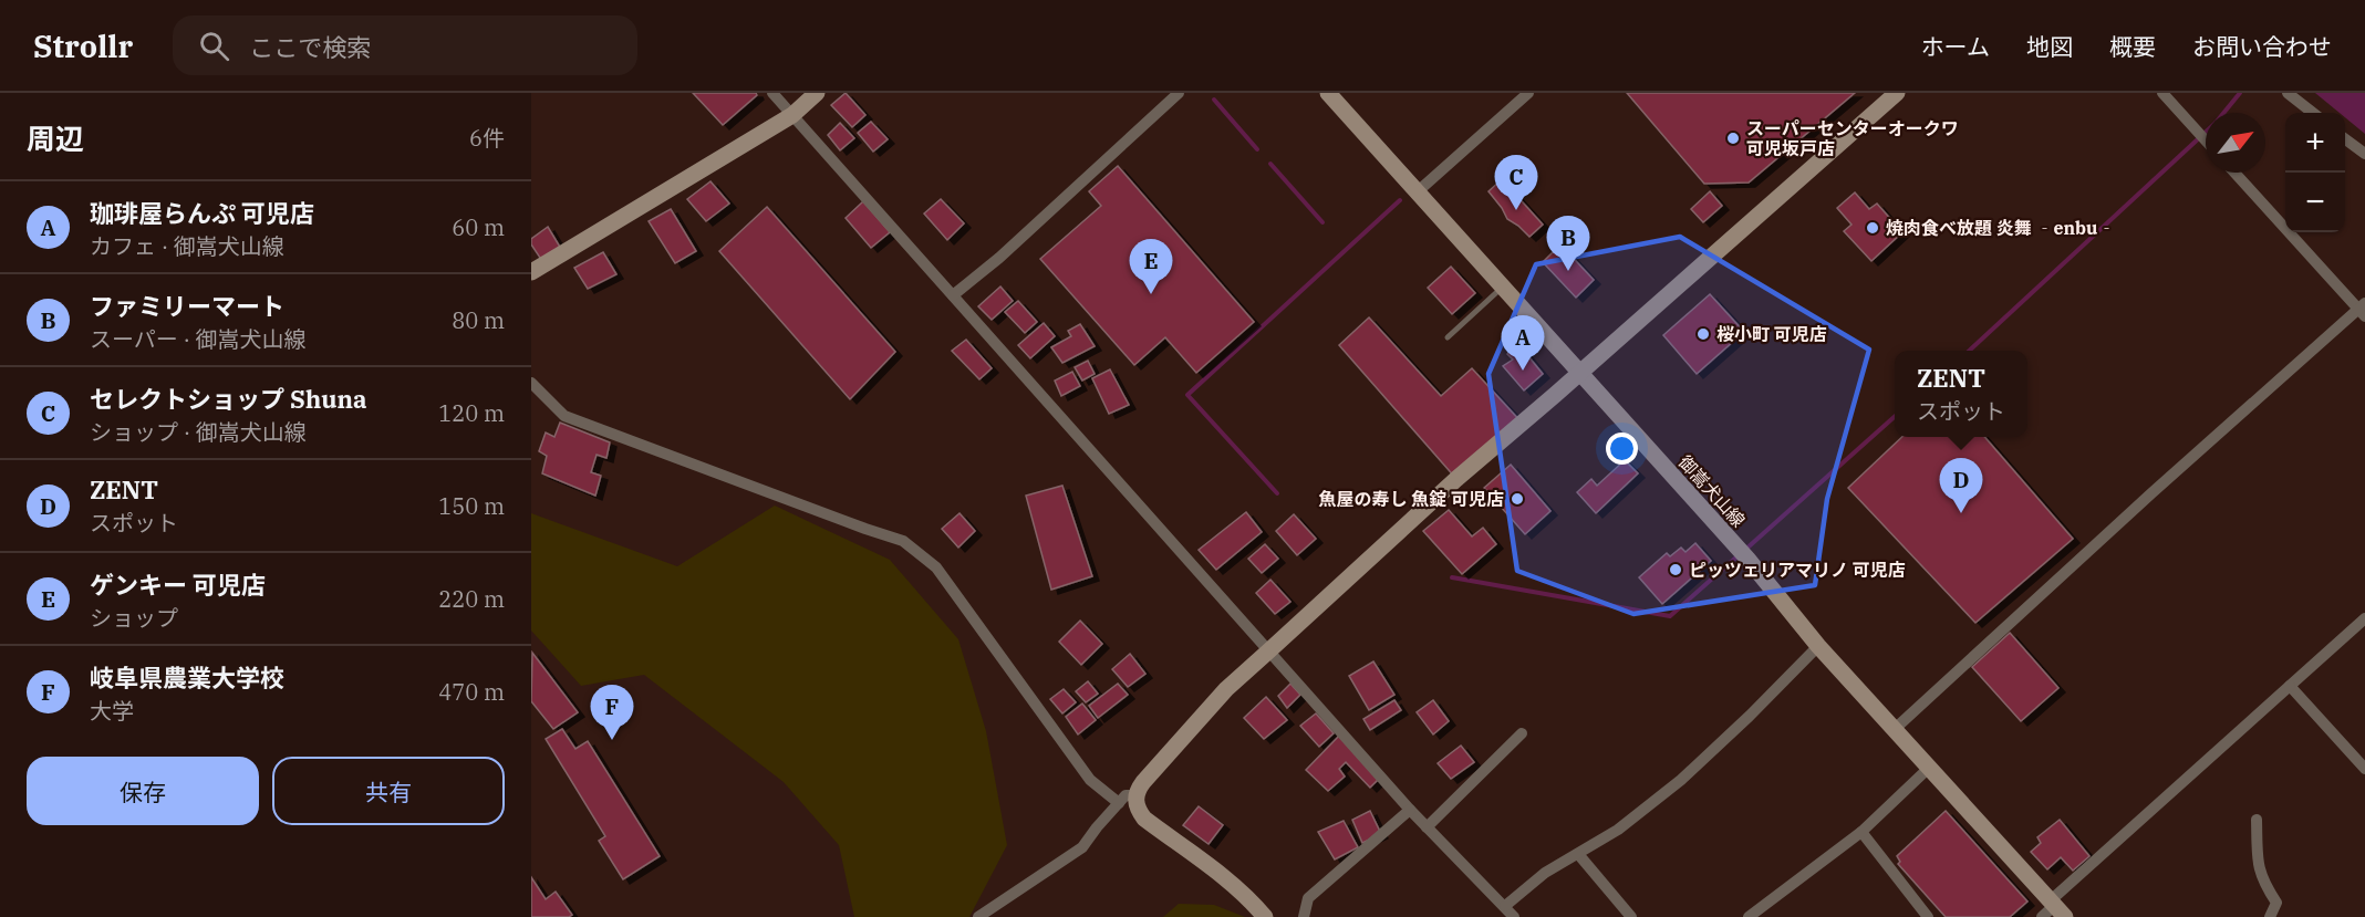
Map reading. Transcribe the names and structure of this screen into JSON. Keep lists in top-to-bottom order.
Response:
{
  "streets": {
    "street": ["御嵩犬山線"]
  },
  "places": [
    "スーパーセンターオークワ 可児坂戸店",
    "焼肉食べ放題 炎舞 ‐enbu‐",
    "桜小町 可児店",
    "魚屋の寿し 魚錠 可児店",
    "ピッツェリアマリノ 可児店"
  ],
  "north": "top right",
  "page": {
    "header": "Strollr",
    "search": "ここで検索",
    "nav": [
      "ホーム",
      "地図",
      "概要",
      "お問い合わせ"
    ],
    "heading": ["周辺", "6件"],
    "map_buttons": ["+", "−"],
    "pins": [
      "C",
      "B",
      "E",
      "A",
      "D",
      "F"
    ],
    "list": [
      {
        "mark": "A",
        "name": "珈琲屋らんぷ 可児店",
        "note": "カフェ · 御嵩犬山線",
        "value": "60 m"
      },
      {
        "mark": "B",
        "name": "ファミリーマート",
        "note": "スーパー · 御嵩犬山線",
        "value": "80 m"
      },
      {
        "mark": "C",
        "name": "セレクトショップ Shuna",
        "note": "ショップ · 御嵩犬山線",
        "value": "120 m"
      },
      {
        "mark": "D",
        "name": "ZENT",
        "note": "スポット",
        "value": "150 m"
      },
      {
        "mark": "E",
        "name": "ゲンキー 可児店",
        "note": "ショップ",
        "value": "220 m"
      },
      {
        "mark": "F",
        "name": "岐阜県農業大学校",
        "note": "大学",
        "value": "470 m"
      }
    ],
    "popup": ["ZENT", "スポット"],
    "buttons": ["保存", "共有"]
  }
}
